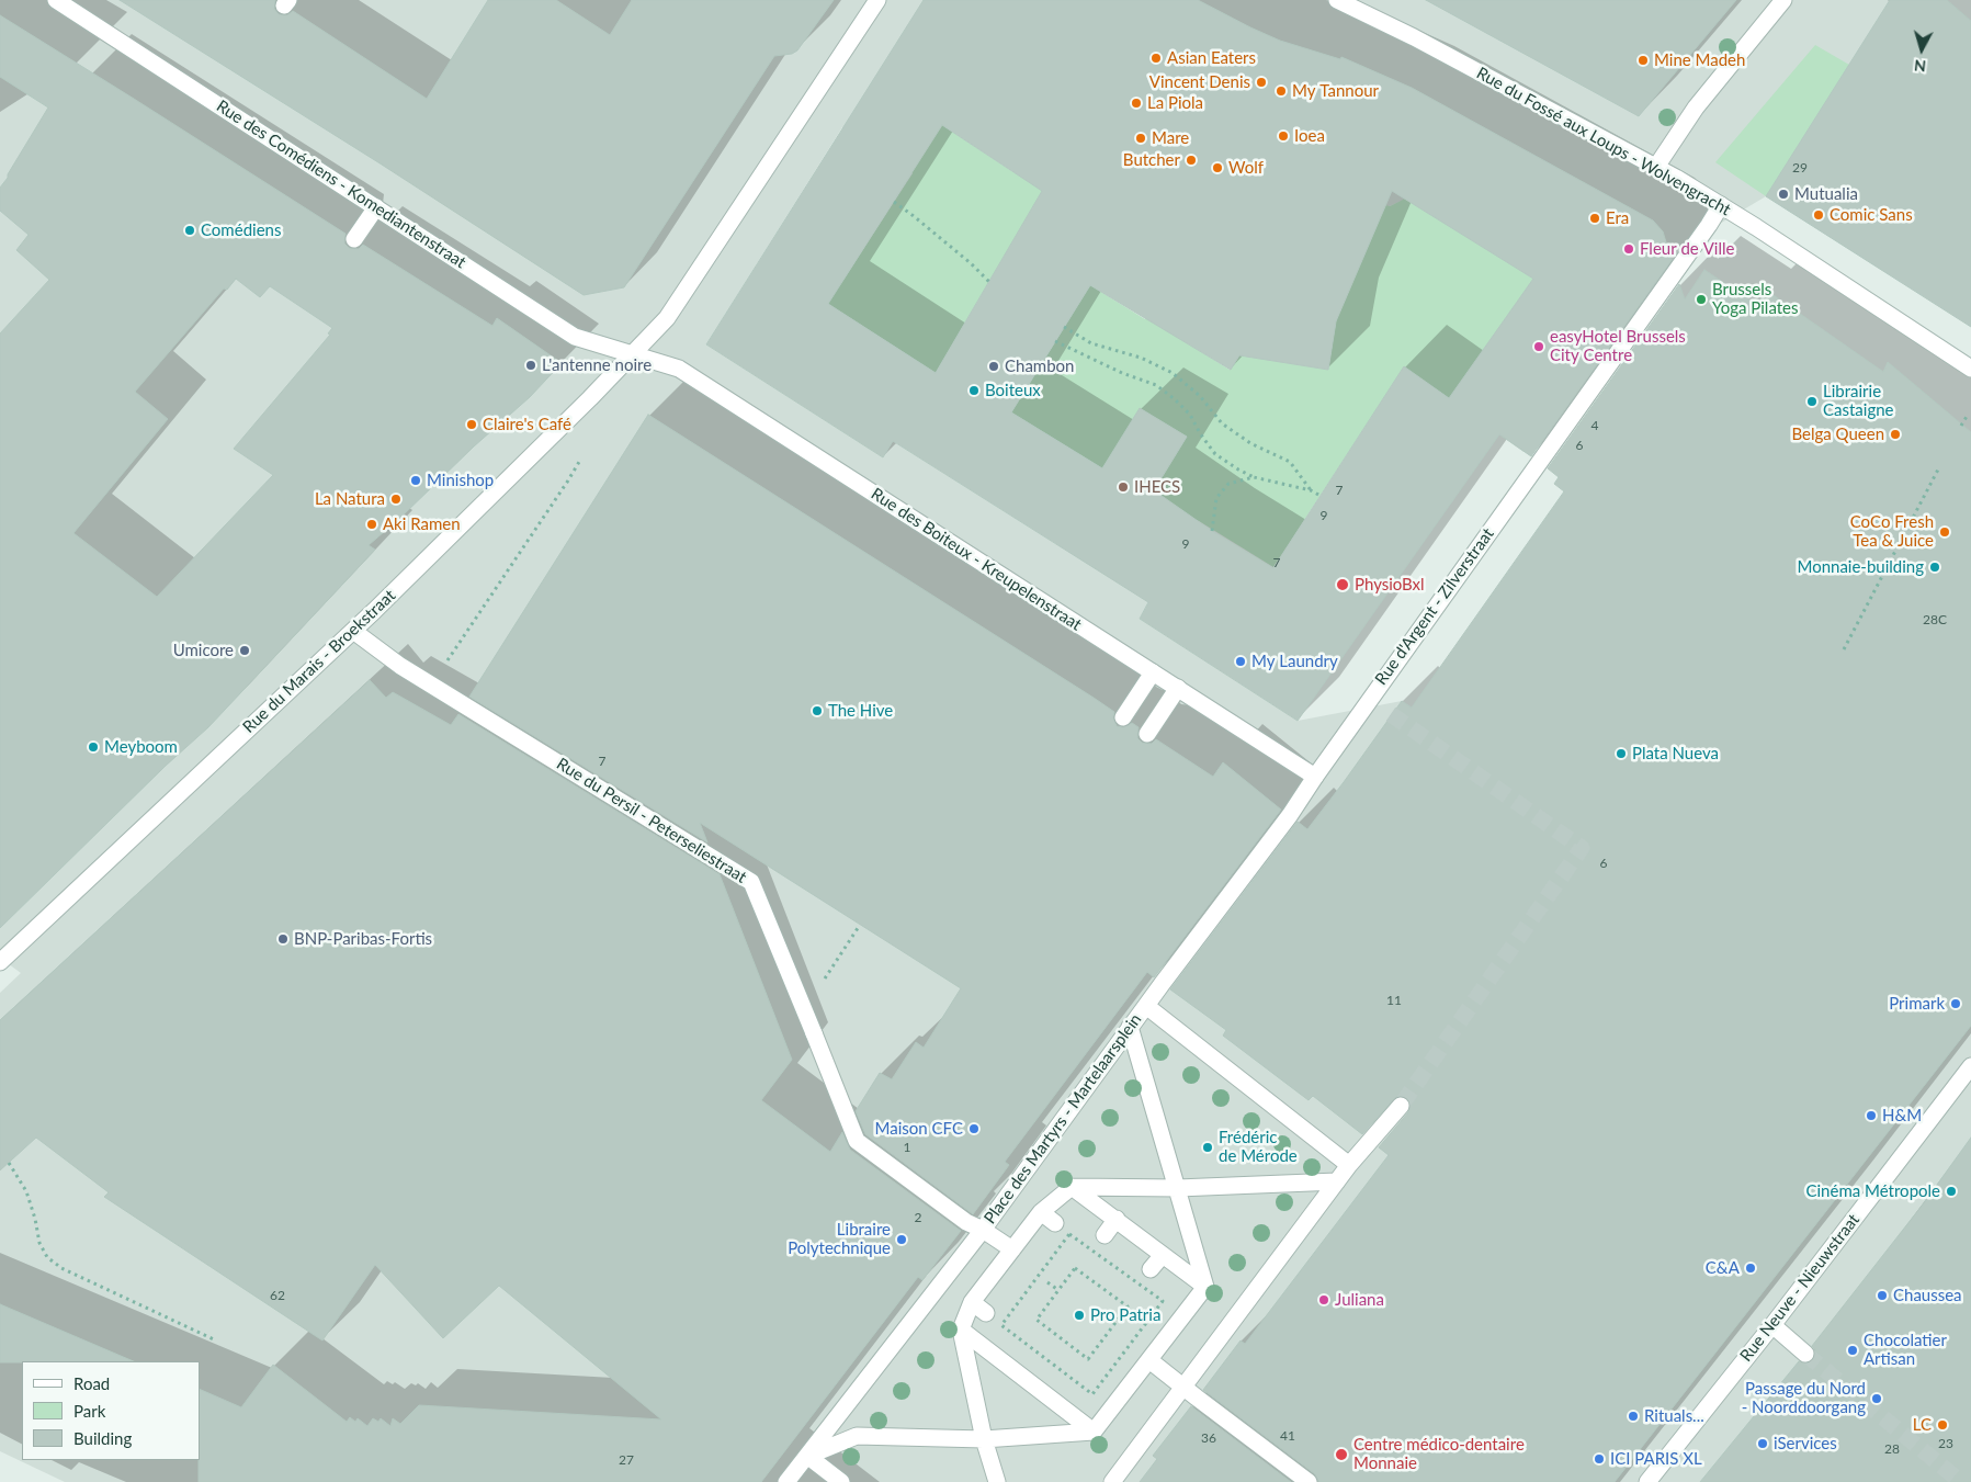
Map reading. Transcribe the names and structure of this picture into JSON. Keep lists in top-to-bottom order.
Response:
{
  "streets": {
    "street": [
      "Rue du Fossé aux Loups - Wolvengracht",
      "Rue des Comédiens - Komediantenstraat",
      "Rue des Boiteux - Kreupelenstraat",
      "Rue d'Argent - Zilverstraat",
      "Rue du Marais - Broekstraat",
      "Rue du Persil - Peterseliestraat",
      "Place des Martyrs - Martelaarsplein",
      "Rue Neuve - Nieuwstraat"
    ]
  },
  "crossings": [
    ["Rue du Fossé aux Loups - Wolvengracht", "Rue d'Argent - Zilverstraat"],
    ["Rue des Comédiens - Komediantenstraat", "Rue des Boiteux - Kreupelenstraat"],
    ["Rue des Comédiens - Komediantenstraat", "Rue du Marais - Broekstraat"],
    ["Rue des Boiteux - Kreupelenstraat", "Rue d'Argent - Zilverstraat"],
    ["Rue des Boiteux - Kreupelenstraat", "Rue du Marais - Broekstraat"],
    ["Rue d'Argent - Zilverstraat", "Place des Martyrs - Martelaarsplein"],
    ["Rue du Marais - Broekstraat", "Rue du Persil - Peterseliestraat"],
    ["Rue du Persil - Peterseliestraat", "Place des Martyrs - Martelaarsplein"]
  ],
  "places": [
    "Asian Eaters",
    "Mine Madeh",
    "Vincent Denis",
    "My Tannour",
    "La Piola",
    "Ioea",
    "Mare",
    "Butcher",
    "Wolf",
    "Mutualia",
    "Comic Sans",
    "Era",
    "Comédiens",
    "Fleur de Ville",
    "Brussels Yoga Pilates",
    "easyHotel Brussels City Centre",
    "L'antenne noire",
    "Chambon",
    "Boiteux",
    "Librairie Castaigne",
    "Claire's Café",
    "Belga Queen",
    "Minishop",
    "IHECS",
    "La Natura",
    "Aki Ramen",
    "CoCo Fresh Tea & Juice",
    "Monnaie-building",
    "PhysioBxl",
    "Umicore",
    "My Laundry",
    "The Hive",
    "Meyboom",
    "Plata Nueva",
    "BNP-Paribas-Fortis",
    "Primark",
    "H&M",
    "Maison CFC",
    "Frédéric de Mérode",
    "Cinéma Métropole",
    "Libraire Polytechnique",
    "C&A",
    "Chaussea",
    "Juliana",
    "Pro Patria",
    "Chocolatier Artisan",
    "Passage du Nord - Noorddoorgang",
    "Rituals...",
    "LC",
    "iServices",
    "Centre médico-dentaire Monnaie",
    "ICI PARIS XL"
  ],
  "house_numbers": [
    "29",
    "4",
    "6",
    "7",
    "9",
    "9",
    "7",
    "28C",
    "7",
    "6",
    "11",
    "1",
    "2",
    "62",
    "41",
    "36",
    "23",
    "28",
    "27"
  ],
  "legend": ["Road", "Park", "Building"],
  "north": "bottom"
}
